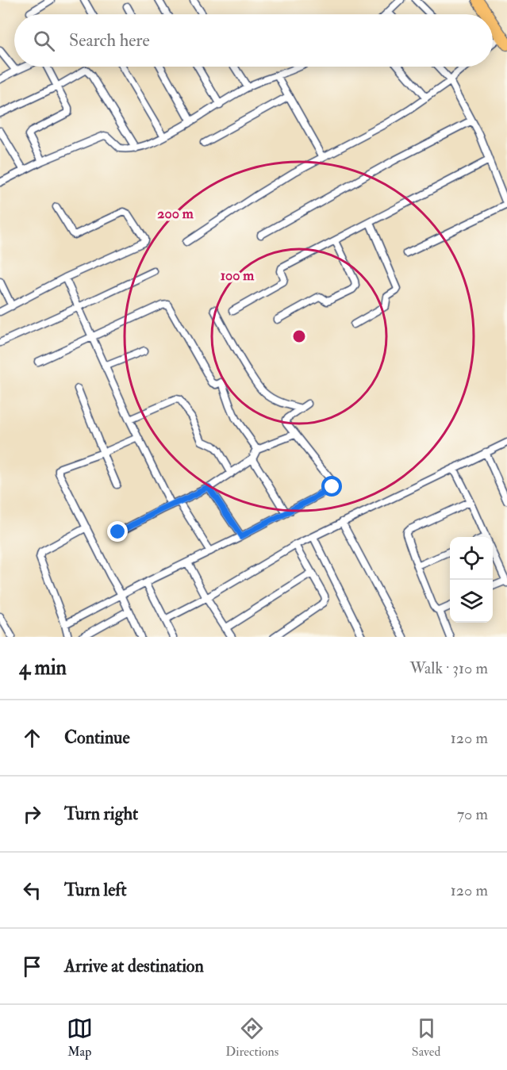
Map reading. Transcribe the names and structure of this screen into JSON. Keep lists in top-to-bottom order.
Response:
{
  "page": {
    "search": "Search here",
    "heading": ["4 min", "Walk · 310 m"],
    "list": [
      ["Continue", "120 m"],
      ["Turn right", "70 m"],
      ["Turn left", "120 m"],
      "Arrive at destination"
    ],
    "nav": ["Map", "Directions", "Saved"]
  },
  "rings": ["200 m", "100 m"]
}
